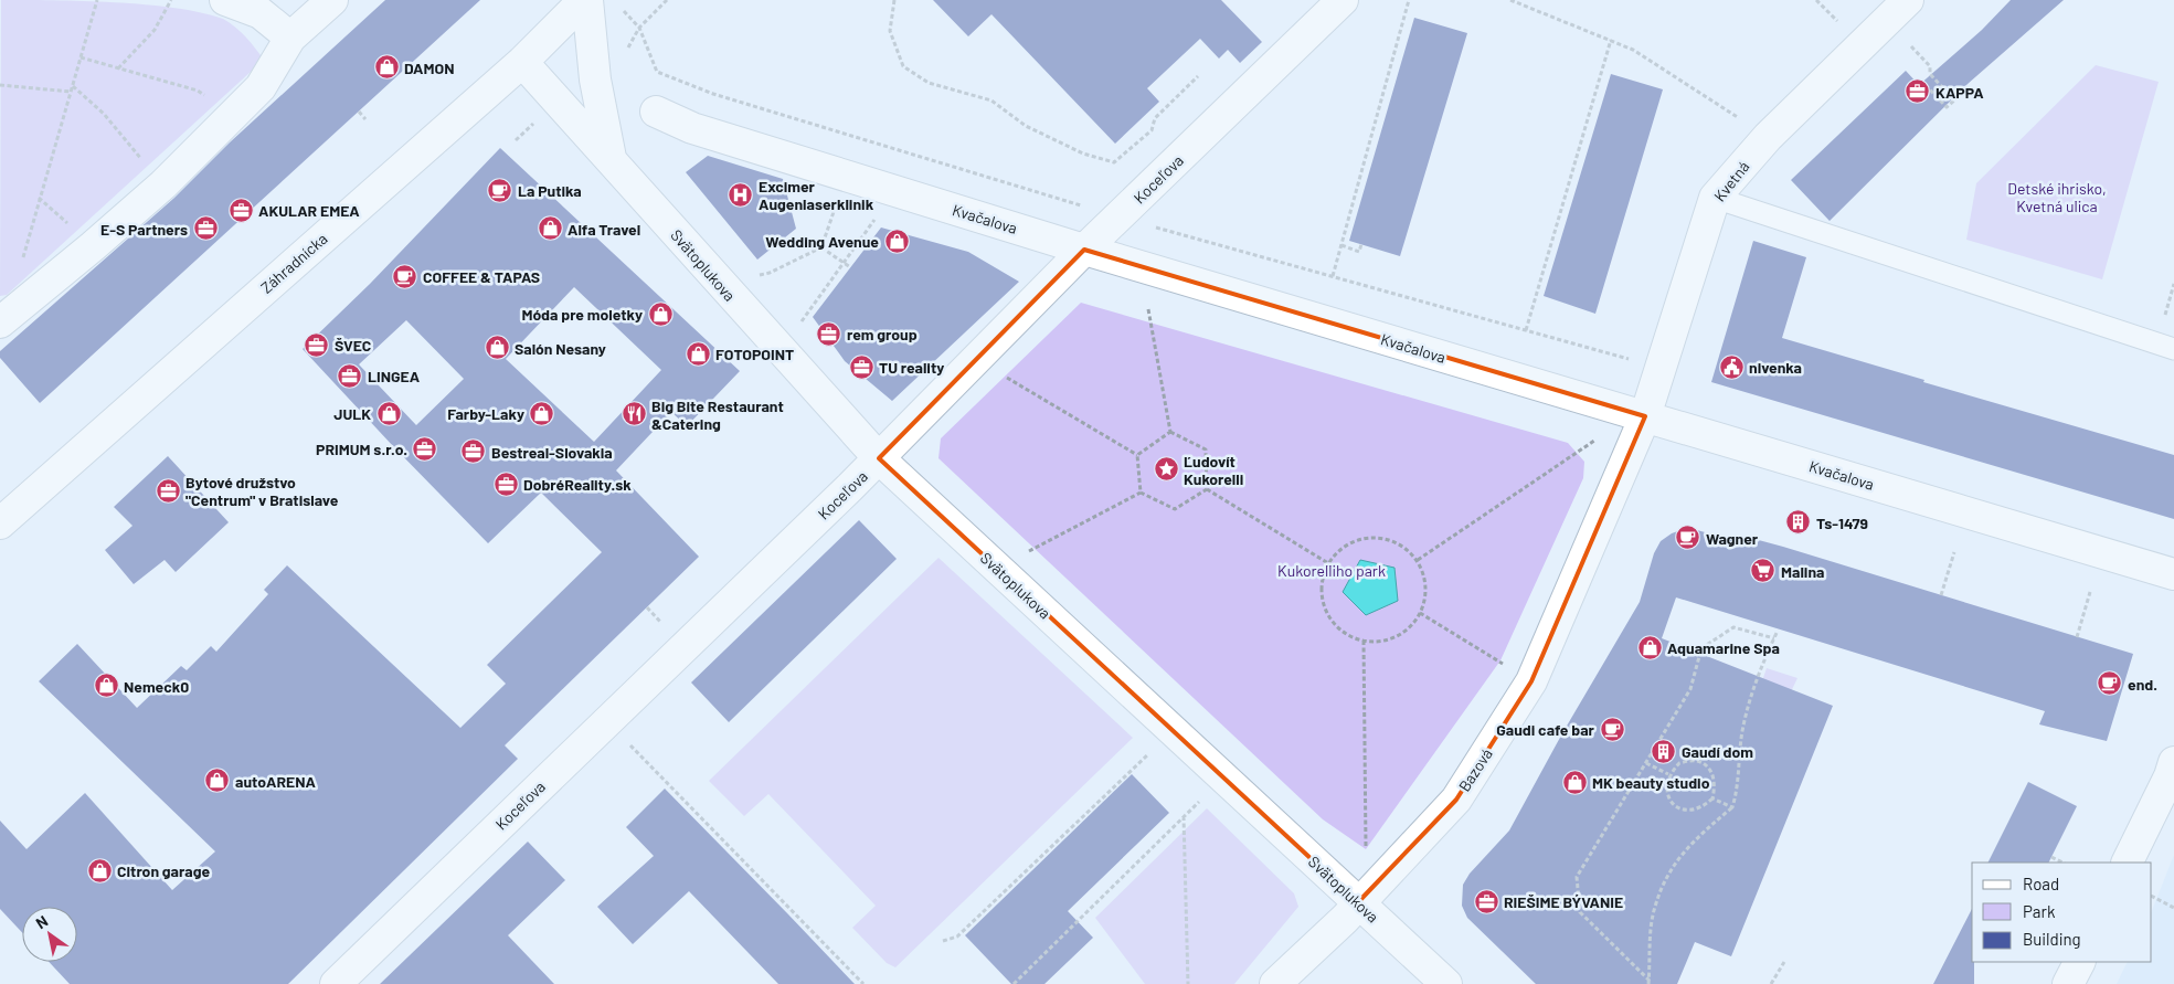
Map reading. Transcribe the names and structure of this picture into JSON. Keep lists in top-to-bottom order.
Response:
{
  "streets": {
    "street": [
      "Koceľova",
      "Kvetná",
      "Kvačalova",
      "Záhradnícka",
      "Svätoplukova",
      "Bazová"
    ]
  },
  "crossings": [
    ["Koceľova", "Kvačalova"],
    ["Koceľova", "Svätoplukova"],
    ["Kvetná", "Kvačalova"],
    ["Kvetná", "Bazová"],
    ["Kvačalova", "Bazová"],
    ["Záhradnícka", "Svätoplukova"],
    ["Svätoplukova", "Bazová"]
  ],
  "parks": ["Detské ihrisko, Kvetná ulica", "Kukorelliho park"],
  "places": {
    "shop": [
      "DAMON",
      "Alfa Travel",
      "Wedding Avenue",
      "Móda pre moletky",
      "Salón Nesany",
      "FOTOPOINT",
      "JULK",
      "Farby-Laky",
      "Aquamarine Spa",
      "Nemeck0",
      "autoARENA",
      "MK beauty studio",
      "Citron garage"
    ],
    "office": [
      "KAPPA",
      "AKULAR EMEA",
      "E-S Partners",
      "rem group",
      "ŠVEC",
      "TU reality",
      "LINGEA",
      "PRIMUM s.r.o.",
      "Bestreal-Slovakia",
      "DobréReality.sk",
      "Bytové družstvo \"Centrum\" v Bratislave",
      "RIEŠIME BÝVANIE"
    ],
    "cafe": [
      "La Putika",
      "COFFEE & TAPAS",
      "Wagner",
      "end.",
      "Gaudi cafe bar"
    ],
    "hospital": ["Excimer Augenlaserklinik"],
    "public building": ["nivenka"],
    "restaurant": ["Big Bite Restaurant &Catering"],
    "place": ["Ľudovít Kukorelli"],
    "building": ["Ts-1479", "Gaudí dom"],
    "supermarket": ["Malina"]
  },
  "legend": ["Road", "Park", "Building"],
  "north": "top left"
}
